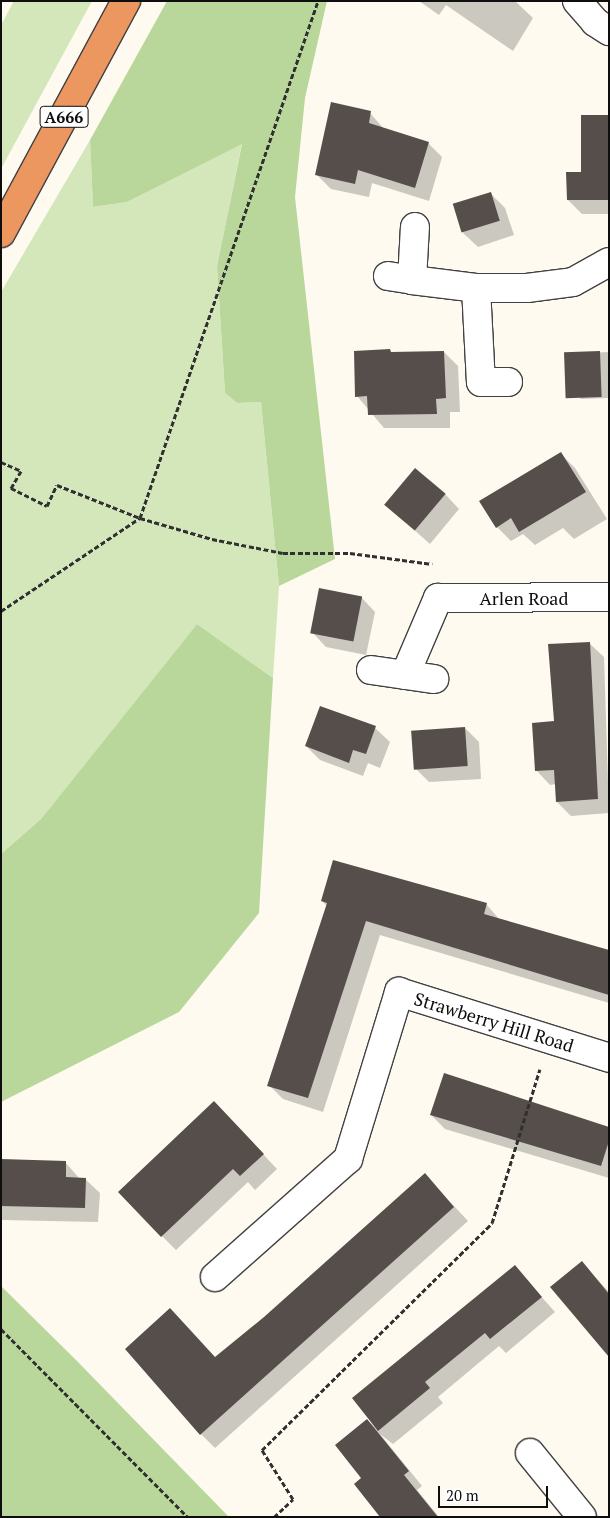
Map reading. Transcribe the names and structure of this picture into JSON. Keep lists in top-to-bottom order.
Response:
{
  "streets": {
    "highway": ["A666"],
    "street": ["Arlen Road", "Strawberry Hill Road"]
  },
  "scale_bar": "20 m"
}
